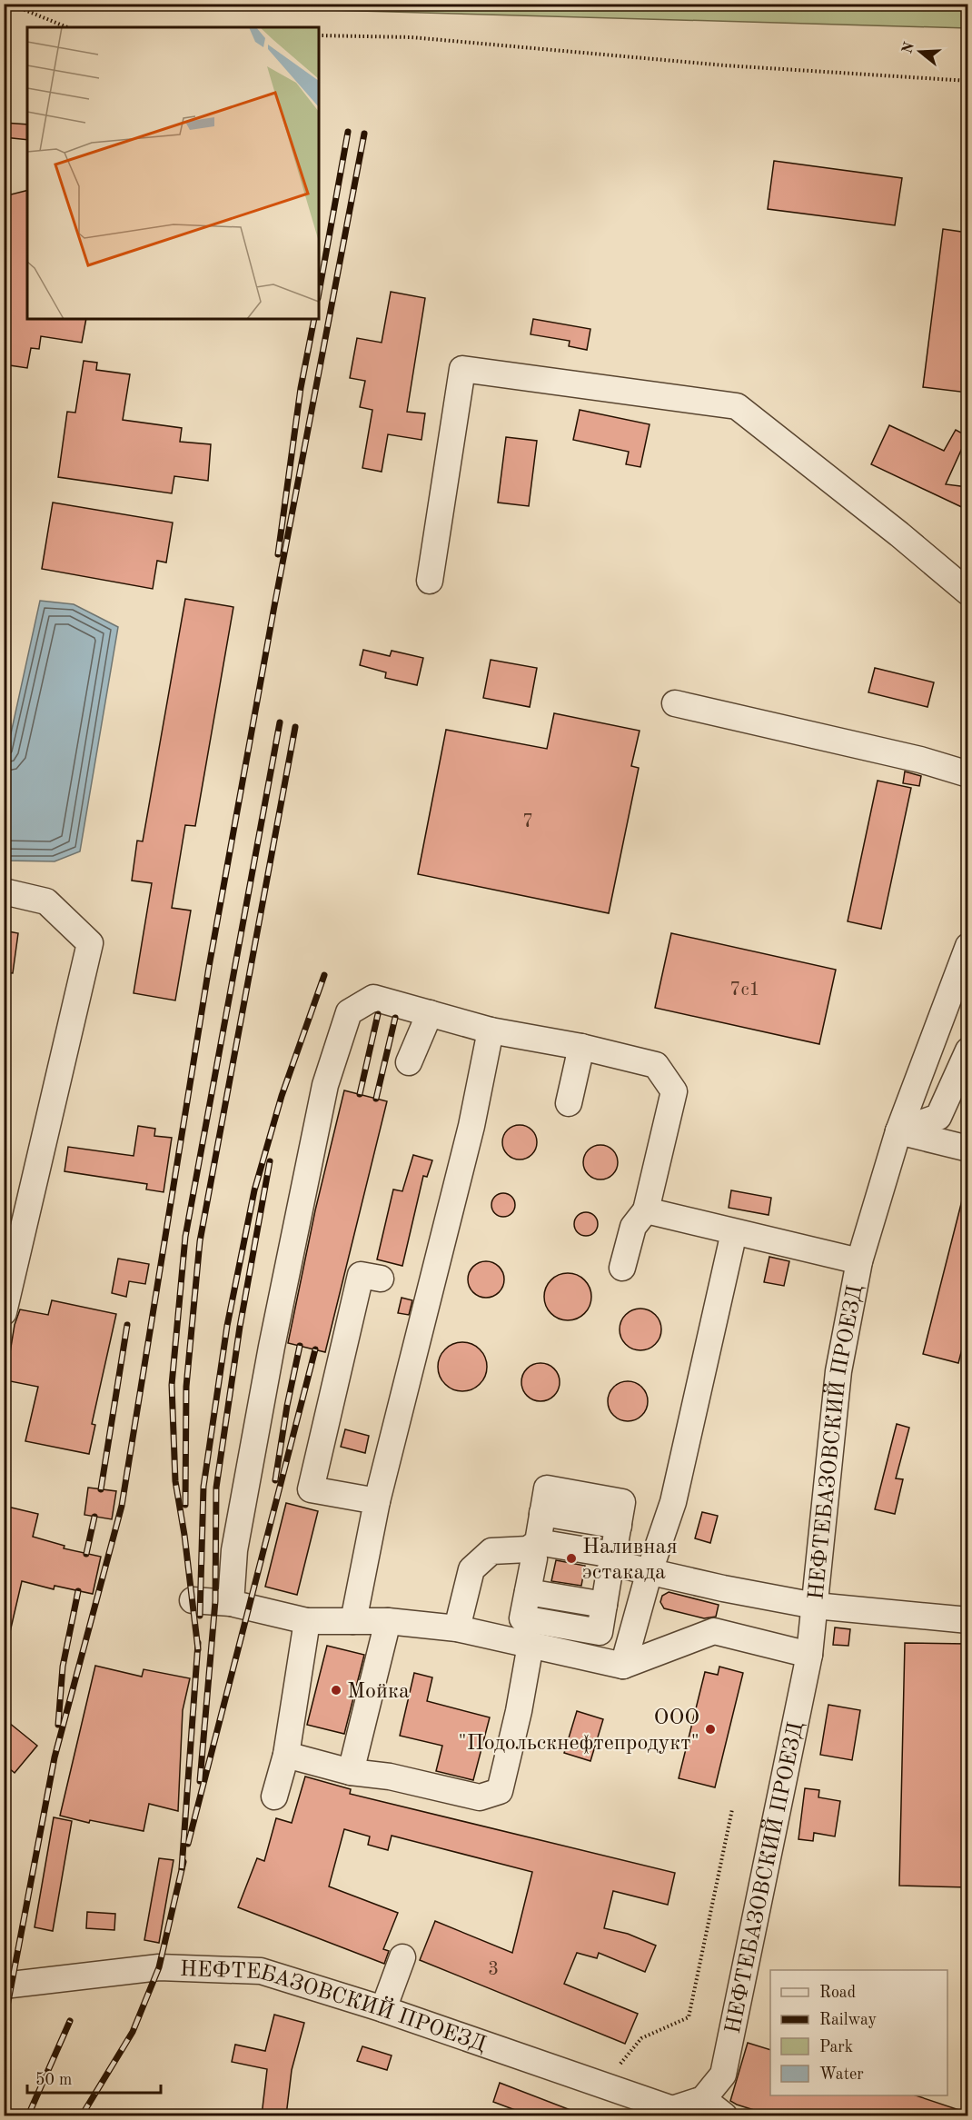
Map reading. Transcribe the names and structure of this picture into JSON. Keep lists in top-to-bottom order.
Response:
{
  "streets": {
    "street": ["НЕФТЕБАЗОВСКИЙ ПРОЕЗД"]
  },
  "places": ["Наливная эстакада", "Мойка", "ООО \"Подольскнефтепродукт\""],
  "house_numbers": ["7", "7с1", "3"],
  "legend": [
    "Road",
    "Railway",
    "Park",
    "Water"
  ],
  "scale_bar": "50 m",
  "north": "left"
}
